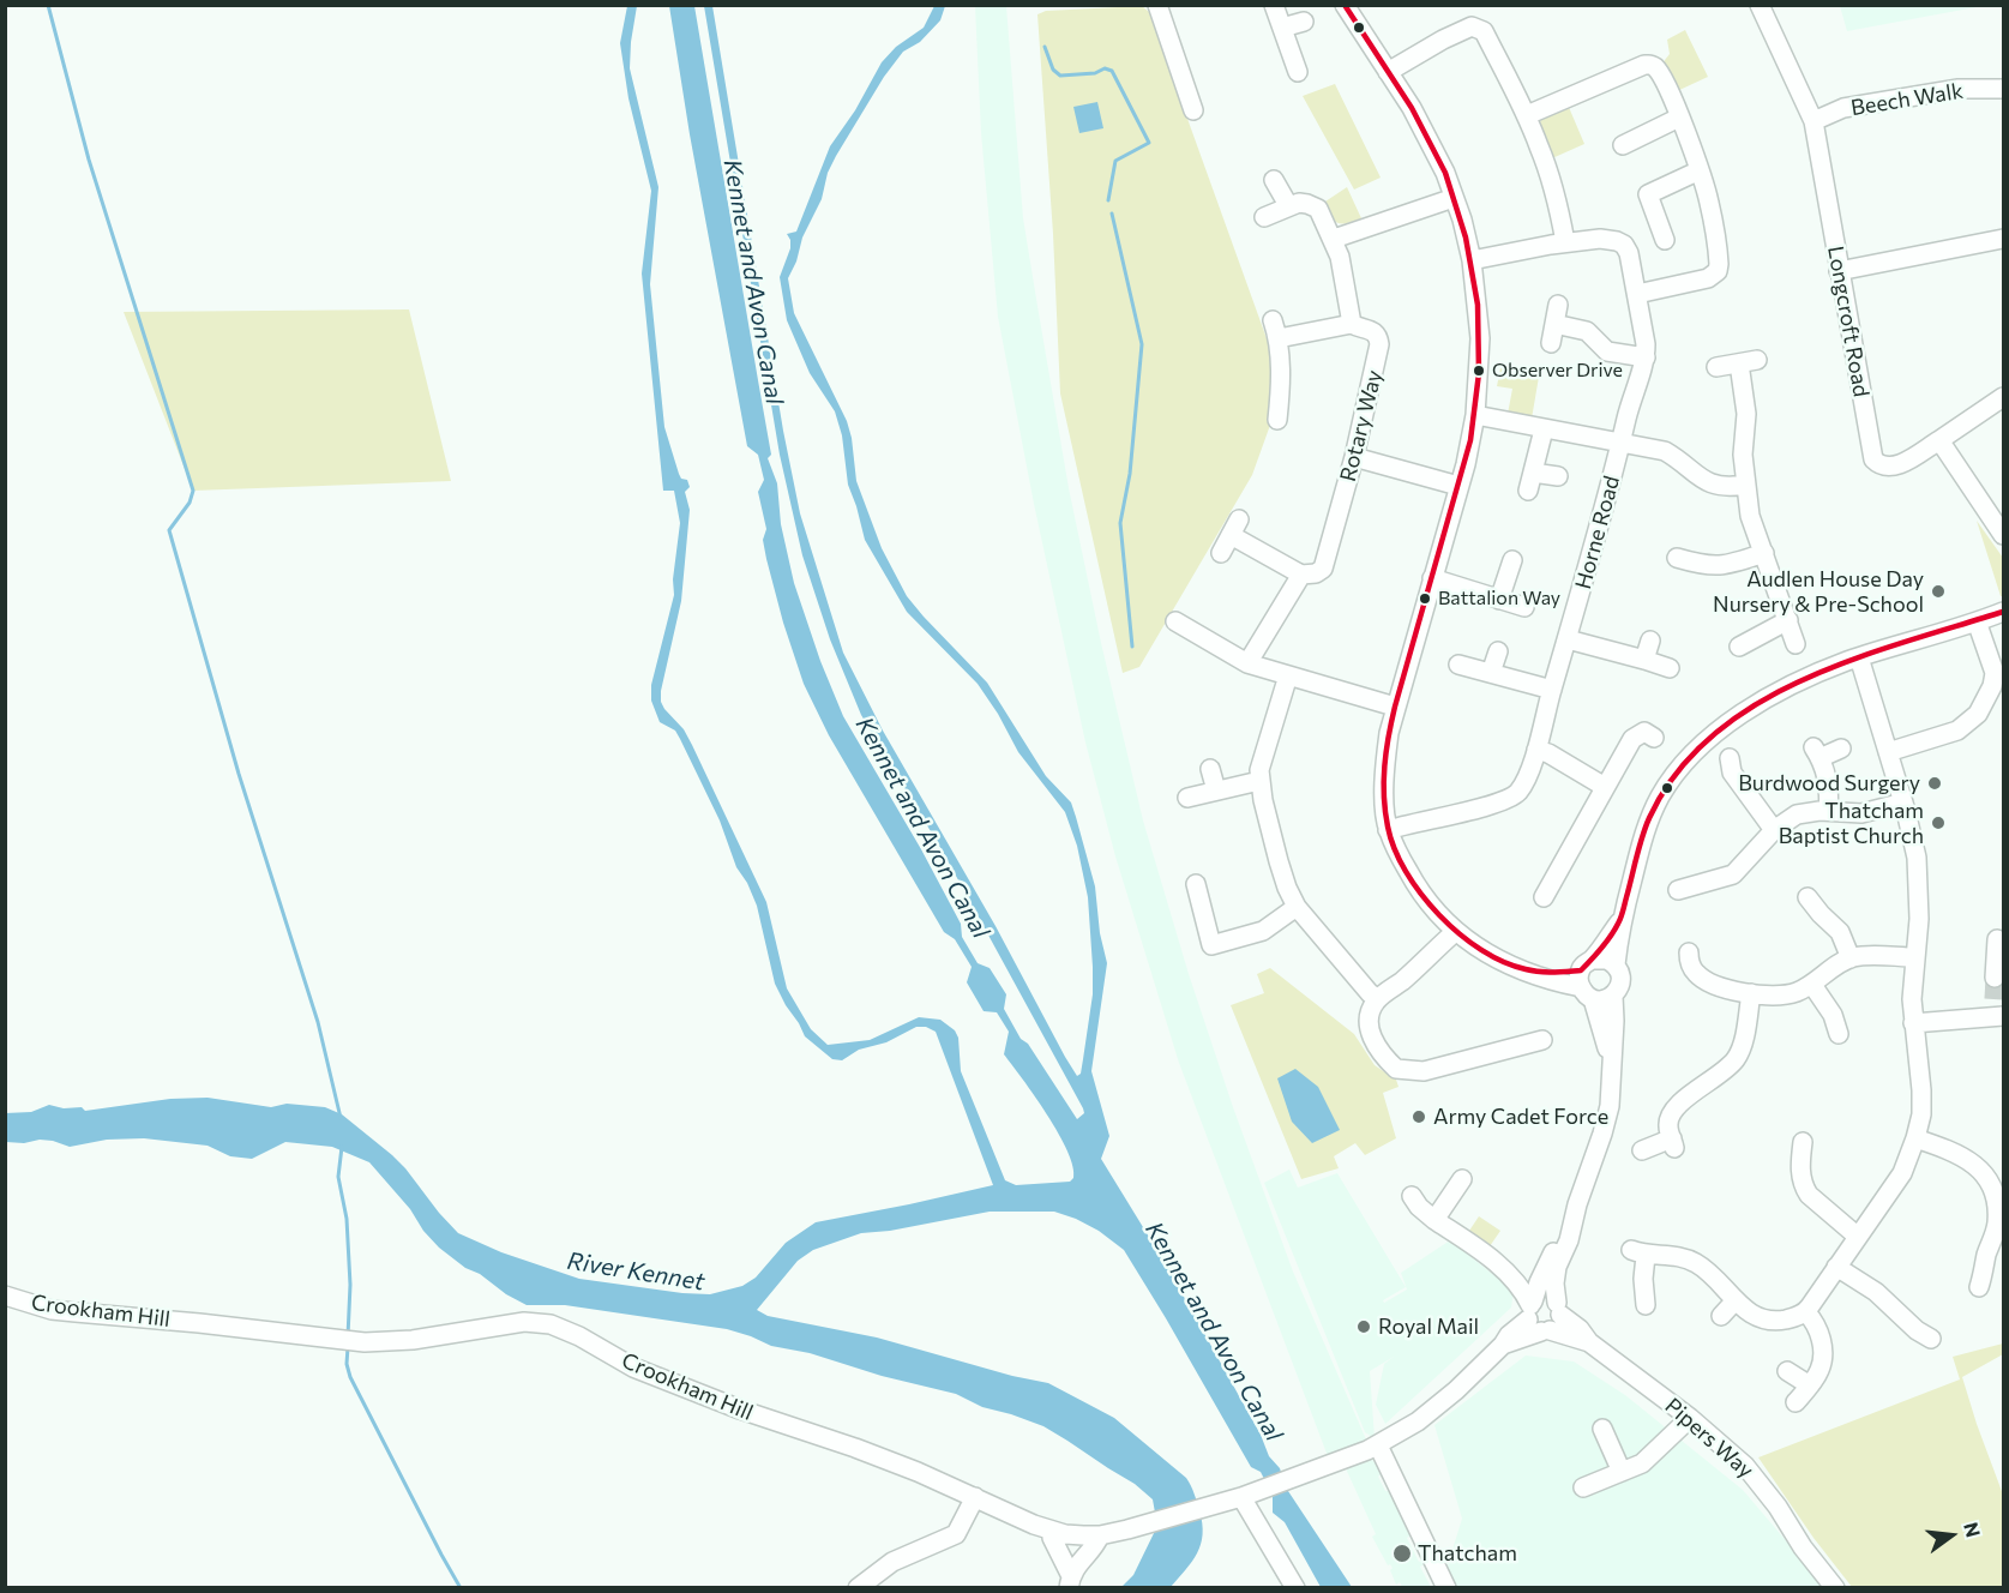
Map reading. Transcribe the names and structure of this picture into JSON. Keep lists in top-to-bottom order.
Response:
{
  "streets": {
    "street": [
      "Beech Walk",
      "Longcroft Road",
      "Rotary Way",
      "Horne Road",
      "Crookham Hill",
      "Pipers Way"
    ]
  },
  "crossings": [
    ["Beech Walk", "Longcroft Road"],
    ["Crookham Hill", "Pipers Way"]
  ],
  "water": ["Kennet and Avon Canal", "River Kennet"],
  "places": [
    "Observer Drive",
    "Audlen House Day Nursery & Pre-School",
    "Battalion Way",
    "Burdwood Surgery",
    "Thatcham Baptist Church",
    "Army Cadet Force",
    "Royal Mail",
    "Thatcham"
  ],
  "north": "right"
}
